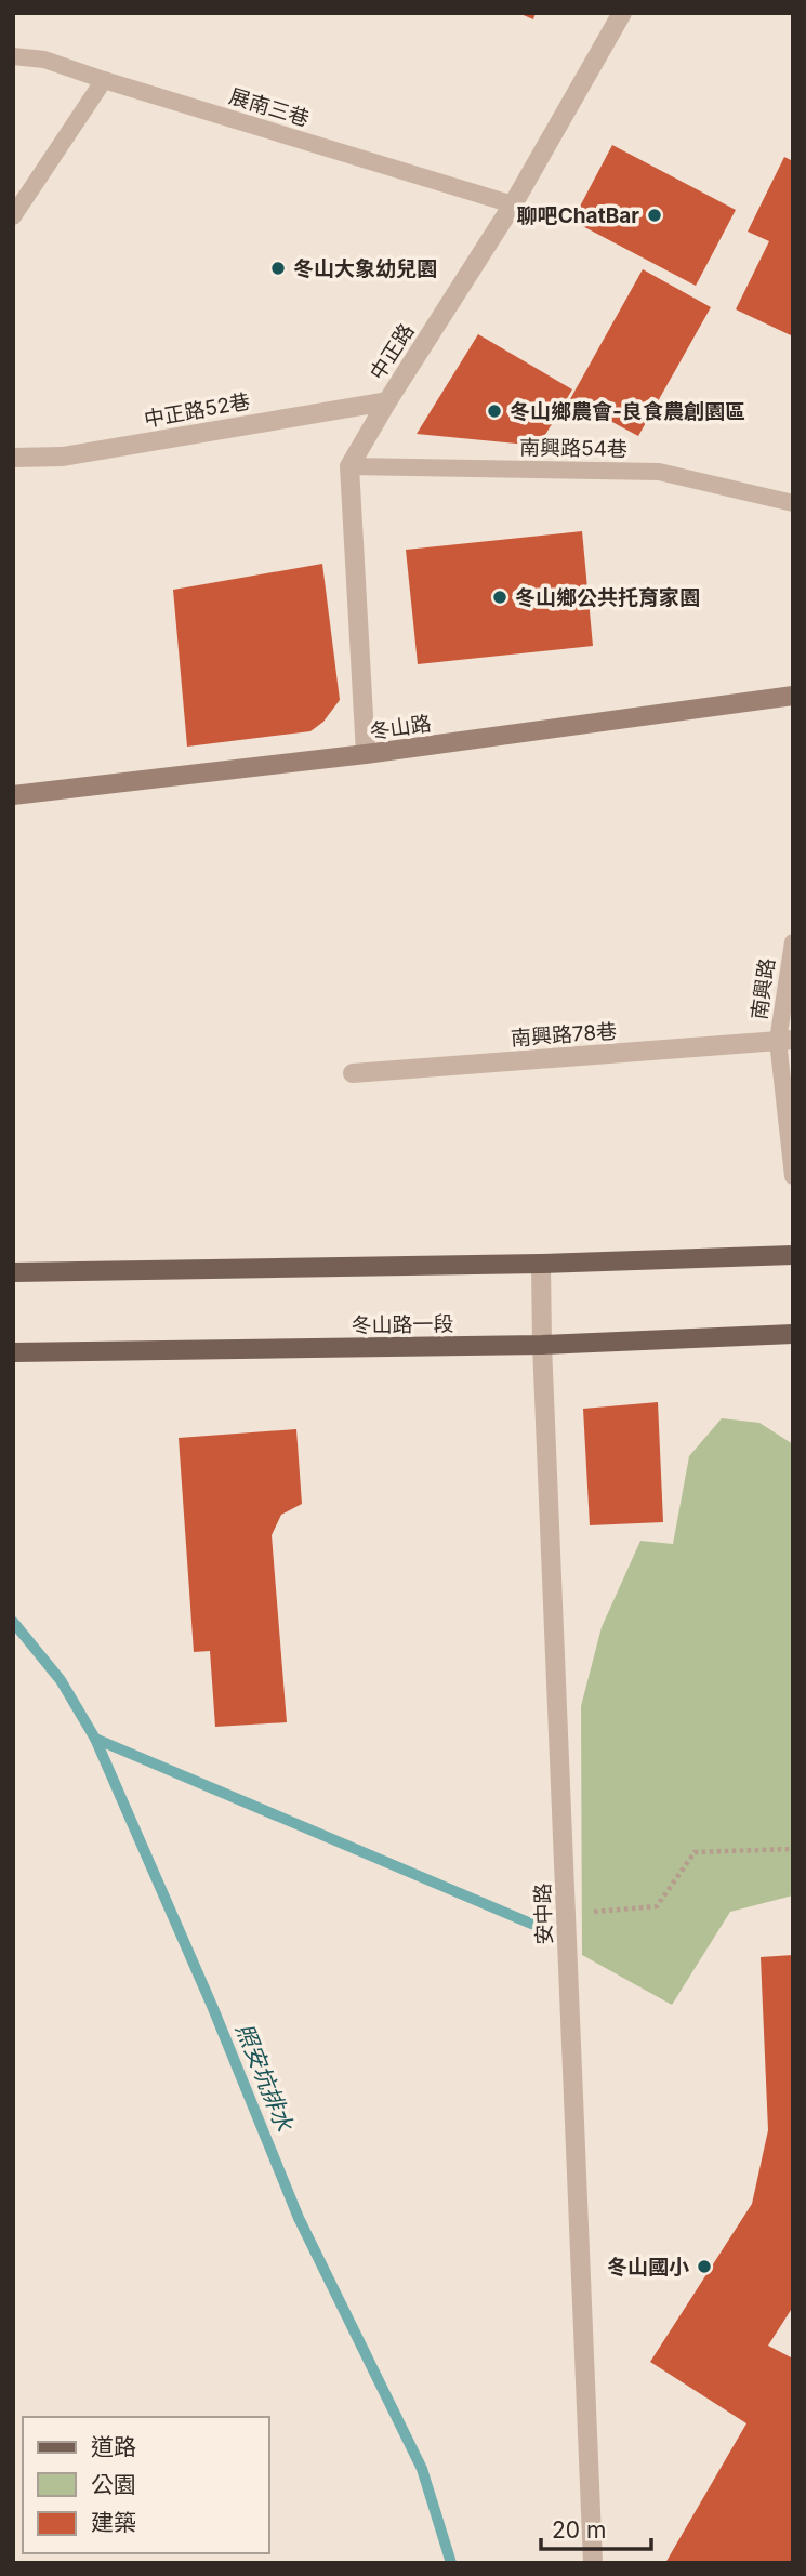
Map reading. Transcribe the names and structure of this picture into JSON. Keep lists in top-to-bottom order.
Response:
{
  "streets": {
    "main road": ["冬山路一段"],
    "street": [
      "中正路",
      "中正路52巷",
      "冬山路",
      "南興路78巷",
      "安中路"
    ],
    "lane": ["展南三巷", "南興路54巷", "南興路"]
  },
  "crossings": [
    ["展南三巷", "中正路"],
    ["中正路", "中正路52巷"],
    ["中正路", "南興路54巷"],
    ["南興路", "南興路78巷"],
    ["冬山路一段", "安中路"]
  ],
  "water": ["照安坑排水"],
  "places": [
    "聊吧ChatBar",
    "冬山大象幼兒園",
    "冬山鄉農會-良食農創園區",
    "冬山鄉公共托育家園",
    "冬山國小"
  ],
  "legend": ["道路", "公園", "建築"],
  "scale_bar": "20 m"
}
